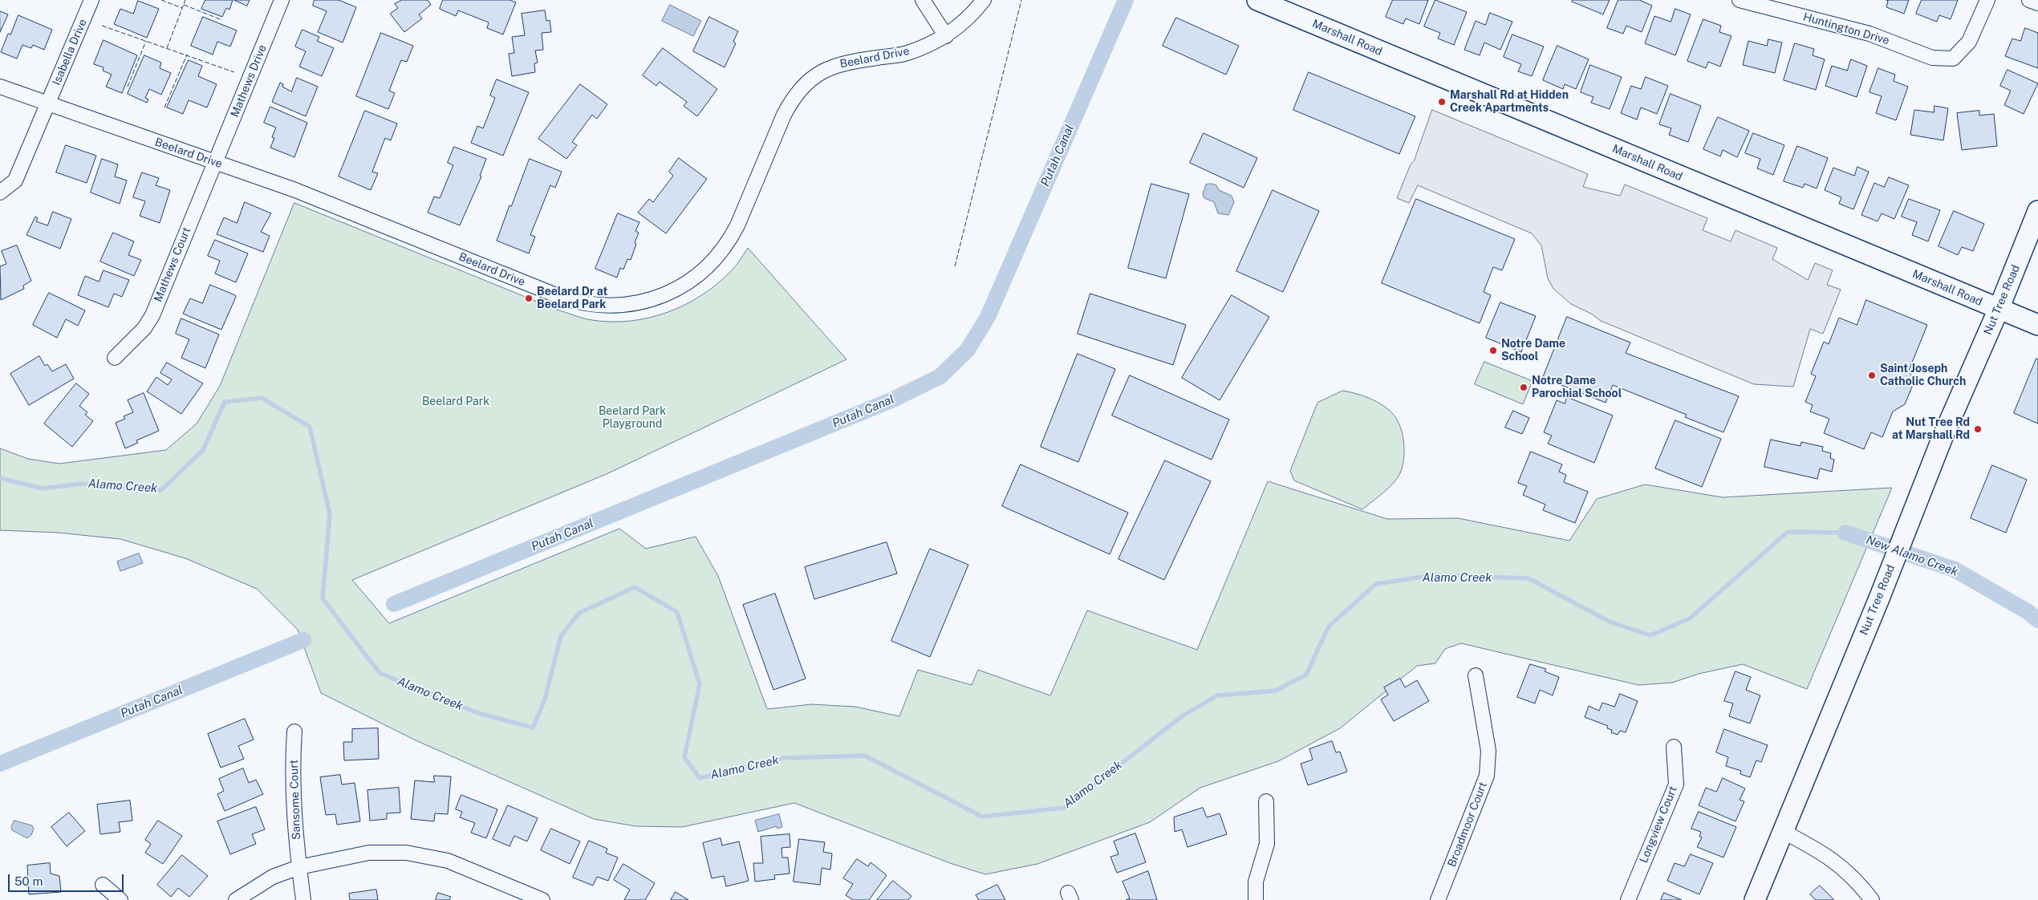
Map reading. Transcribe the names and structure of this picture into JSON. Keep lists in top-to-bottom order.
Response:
{
  "streets": {
    "street": [
      "Huntington Drive",
      "Marshall Road",
      "Isabella Drive",
      "Beelard Drive",
      "Mathews Drive",
      "Mathews Court",
      "Nut Tree Road",
      "Sansome Court",
      "Broadmoor Court",
      "Longview Court"
    ]
  },
  "crossings": [
    ["Marshall Road", "Nut Tree Road"],
    ["Isabella Drive", "Beelard Drive"],
    ["Beelard Drive", "Mathews Drive"],
    ["Beelard Drive", "Mathews Court"],
    ["Mathews Drive", "Mathews Court"]
  ],
  "water": ["Putah Canal", "Alamo Creek", "New Alamo Creek"],
  "parks": ["Beelard Park", "Beelard Park Playground"],
  "places": [
    "Marshall Rd at Hidden Creek Apartments",
    "Beelard Dr at Beelard Park",
    "Notre Dame School",
    "Saint Joseph Catholic Church",
    "Notre Dame Parochial School",
    "Nut Tree Rd at Marshall Rd"
  ],
  "scale_bar": "50 m"
}
